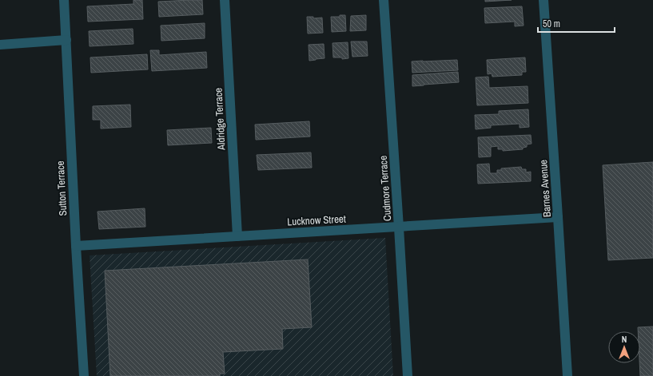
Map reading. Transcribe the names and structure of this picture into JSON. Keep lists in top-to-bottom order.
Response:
{
  "streets": {
    "street": [
      "Aldridge Terrace",
      "Sutton Terrace",
      "Cudmore Terrace",
      "Barnes Avenue",
      "Lucknow Street"
    ]
  },
  "crossings": [
    ["Aldridge Terrace", "Lucknow Street"],
    ["Sutton Terrace", "Lucknow Street"],
    ["Cudmore Terrace", "Lucknow Street"],
    ["Barnes Avenue", "Lucknow Street"]
  ],
  "scale_bar": "50 m",
  "north": "top"
}
